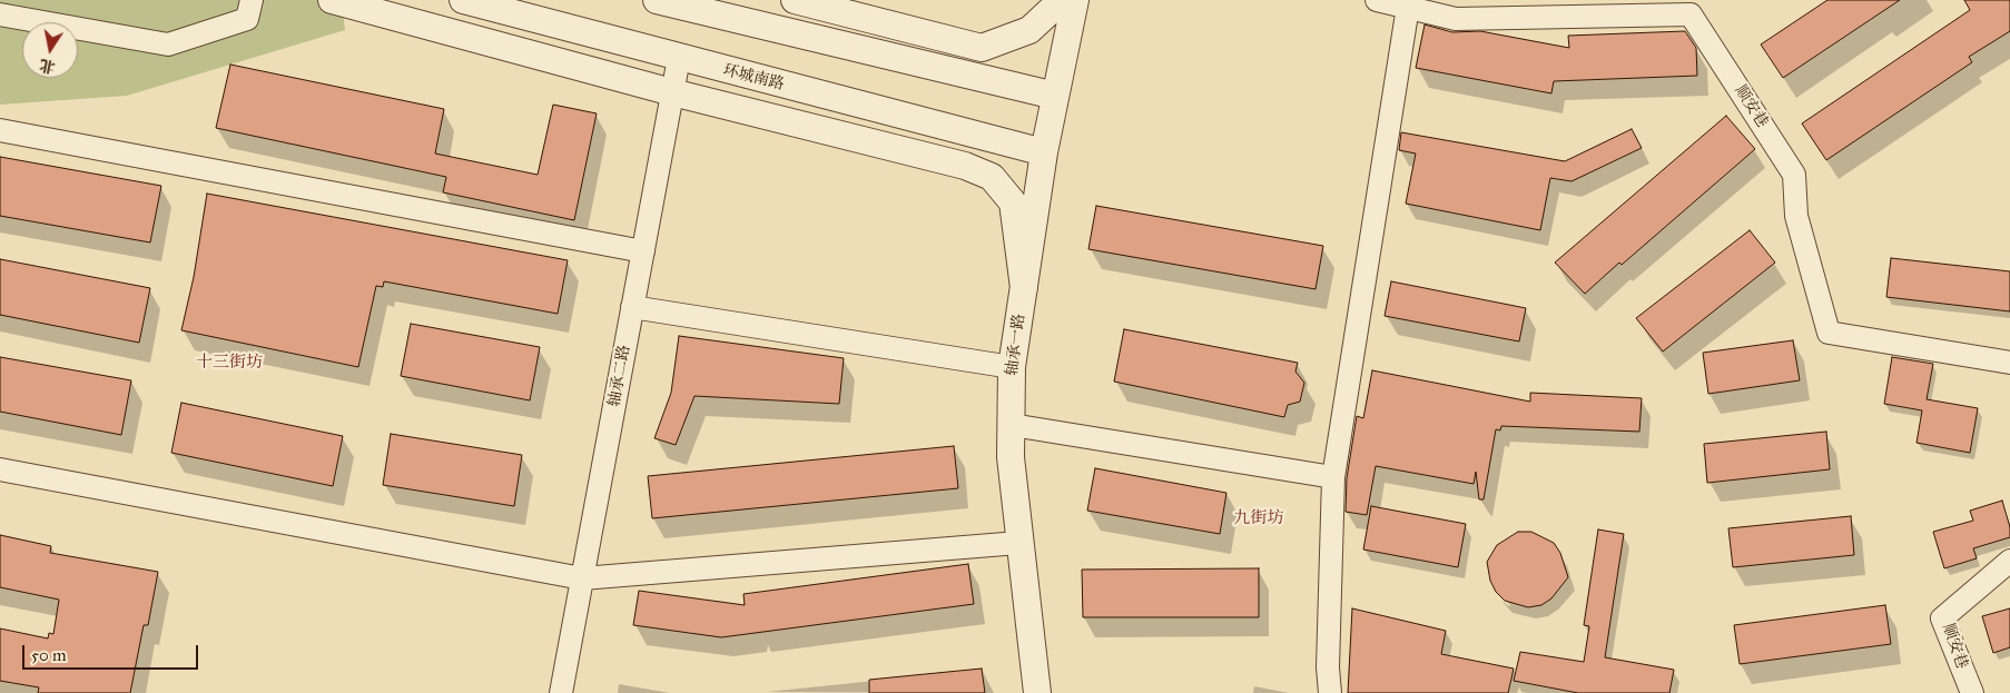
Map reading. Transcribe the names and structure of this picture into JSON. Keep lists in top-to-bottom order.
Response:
{
  "streets": {
    "street": [
      "环城南路",
      "顺安巷",
      "轴承一路",
      "轴承二路"
    ]
  },
  "crossings": [
    ["环城南路", "轴承一路"],
    ["环城南路", "轴承二路"]
  ],
  "districts": ["十三街坊", "九街坊"],
  "scale_bar": "50 m",
  "north": "bottom"
}
